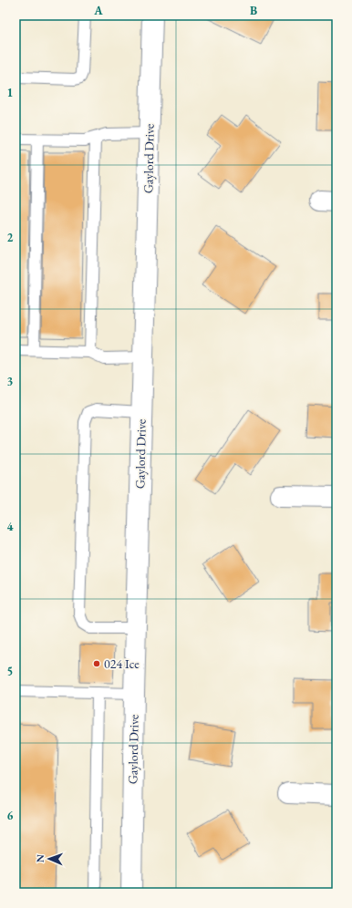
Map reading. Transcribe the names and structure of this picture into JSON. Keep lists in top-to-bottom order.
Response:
{
  "streets": {
    "street": ["Gaylord Drive"]
  },
  "places": ["024 Ice"],
  "north": "left",
  "grid": {
    "columns": ["A", "B"],
    "rows": [
      "1",
      "2",
      "3",
      "4",
      "5",
      "6"
    ]
  }
}
